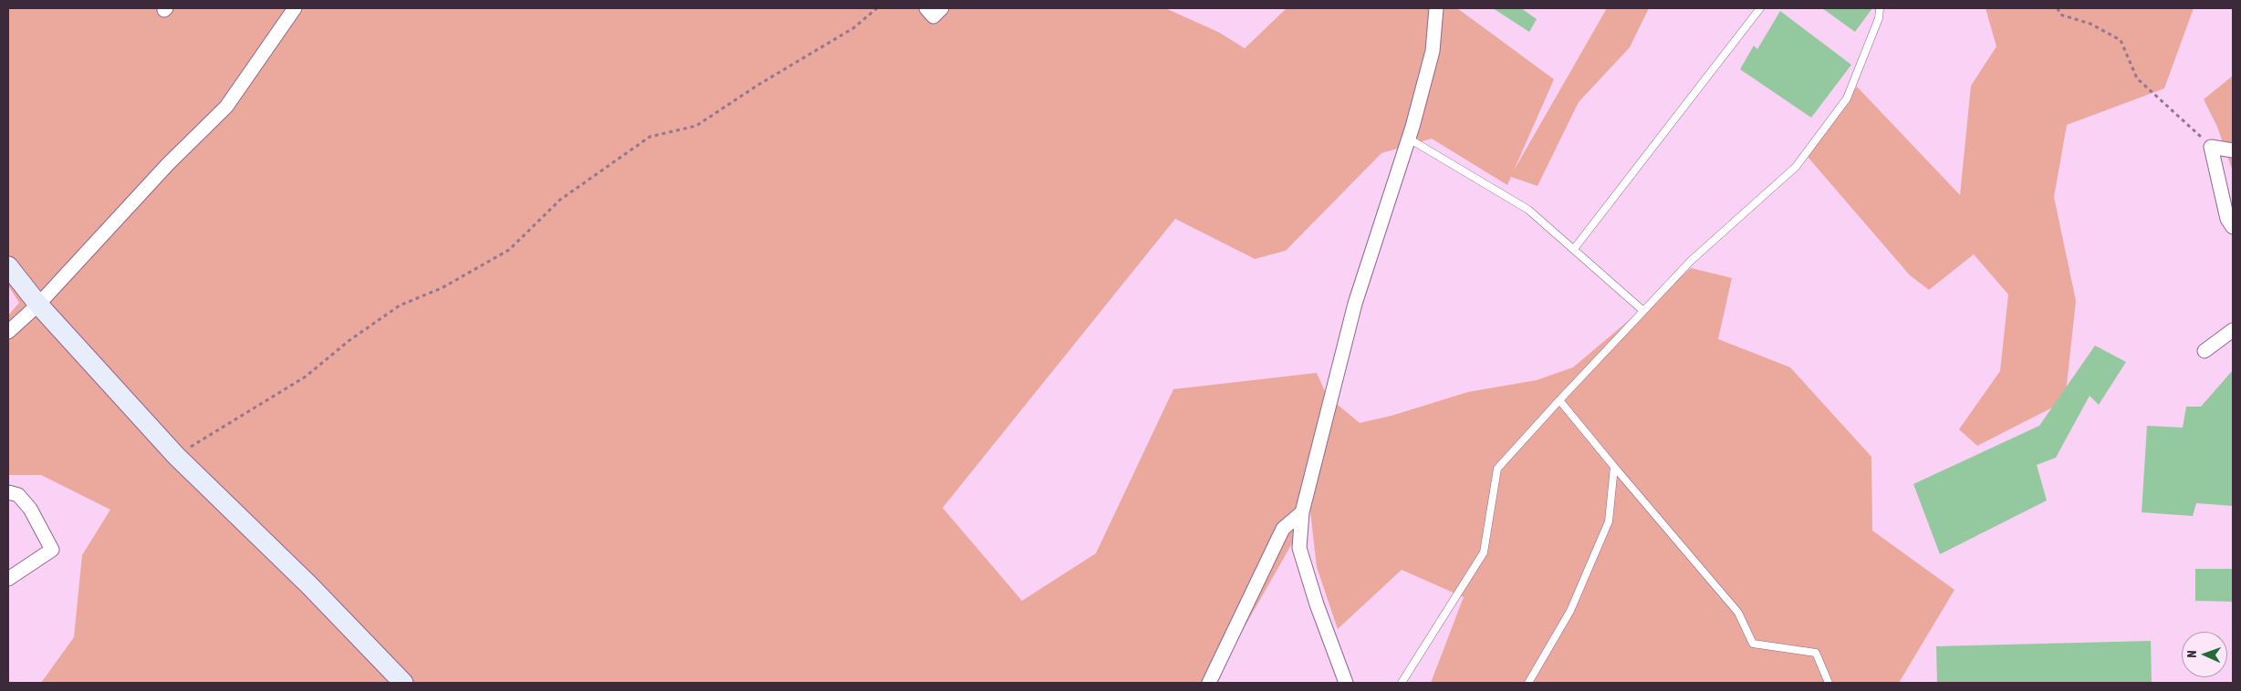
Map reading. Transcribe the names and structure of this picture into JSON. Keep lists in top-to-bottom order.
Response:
{
  "north": "left"
}
